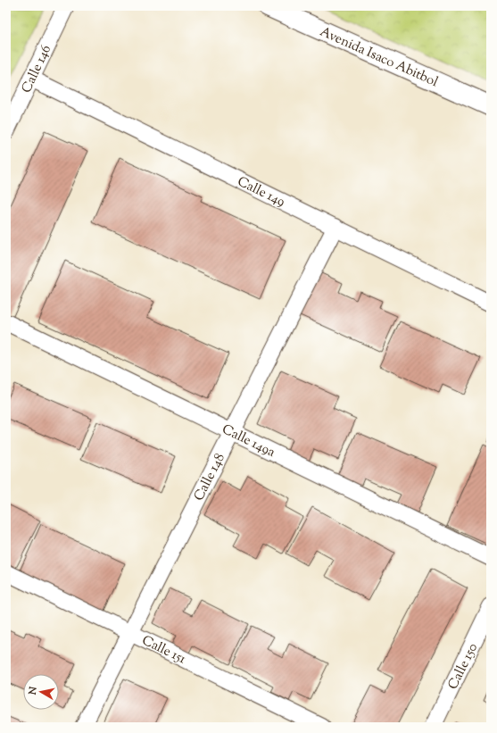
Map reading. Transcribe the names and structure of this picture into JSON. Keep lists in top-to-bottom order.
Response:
{
  "streets": {
    "main road": ["Avenida Isaco Abitbol"],
    "street": [
      "Calle 146",
      "Calle 149",
      "Calle 149a",
      "Calle 148",
      "Calle 151",
      "Calle 150"
    ]
  },
  "crossings": [
    ["Calle 146", "Calle 149"],
    ["Calle 149", "Calle 148"],
    ["Calle 149a", "Calle 148"],
    ["Calle 148", "Calle 151"]
  ],
  "north": "left"
}
